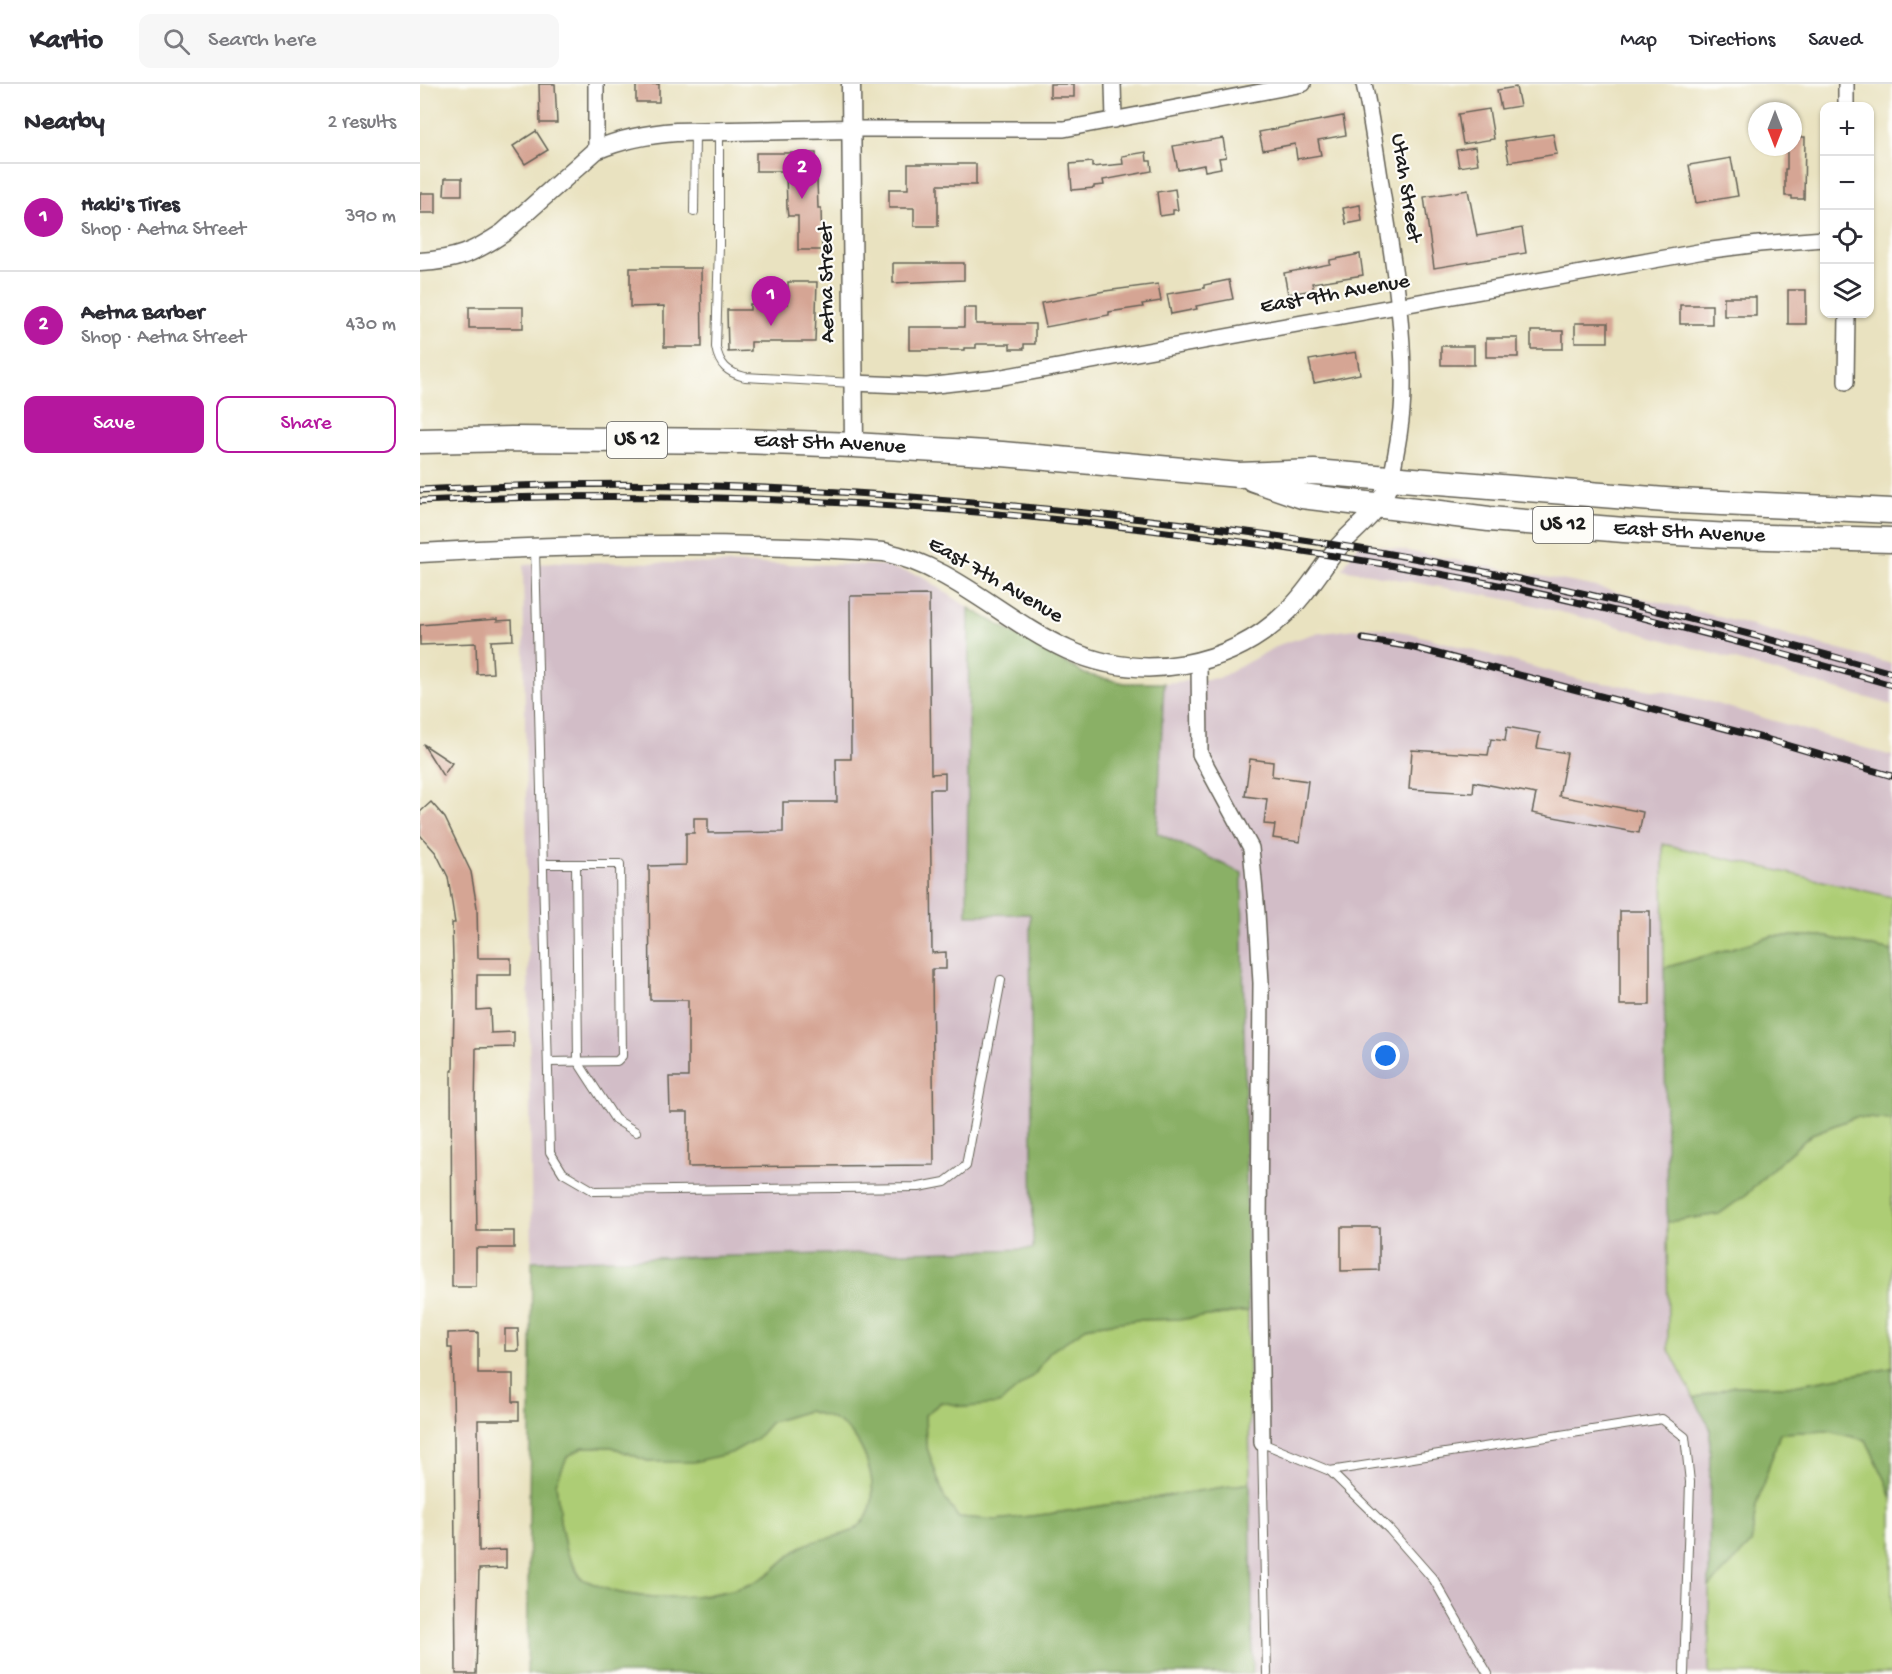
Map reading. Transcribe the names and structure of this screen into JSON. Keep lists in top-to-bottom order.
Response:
{
  "streets": {
    "main road": ["US 12", "East 5th Avenue"],
    "street": [
      "Utah Street",
      "Aetna Street",
      "East 9th Avenue",
      "East 7th Avenue"
    ]
  },
  "crossings": [
    ["Utah Street", "East 9th Avenue"],
    ["Utah Street", "East 5th Avenue"],
    ["Utah Street", "East 7th Avenue"],
    ["Aetna Street", "East 9th Avenue"],
    ["Aetna Street", "East 5th Avenue"],
    ["East 5th Avenue", "East 7th Avenue"]
  ],
  "north": "bottom",
  "page": {
    "header": "Kartio",
    "search": "Search here",
    "nav": ["Map", "Directions", "Saved"],
    "heading": ["Nearby", "2 results"],
    "map_buttons": ["+", "−"],
    "pins": ["2", "1"],
    "list": [
      {
        "mark": "1",
        "name": "Haki's Tires",
        "note": "Shop · Aetna Street",
        "value": "390 m"
      },
      {
        "mark": "2",
        "name": "Aetna Barber",
        "note": "Shop · Aetna Street",
        "value": "430 m"
      }
    ],
    "buttons": ["Save", "Share"]
  }
}
